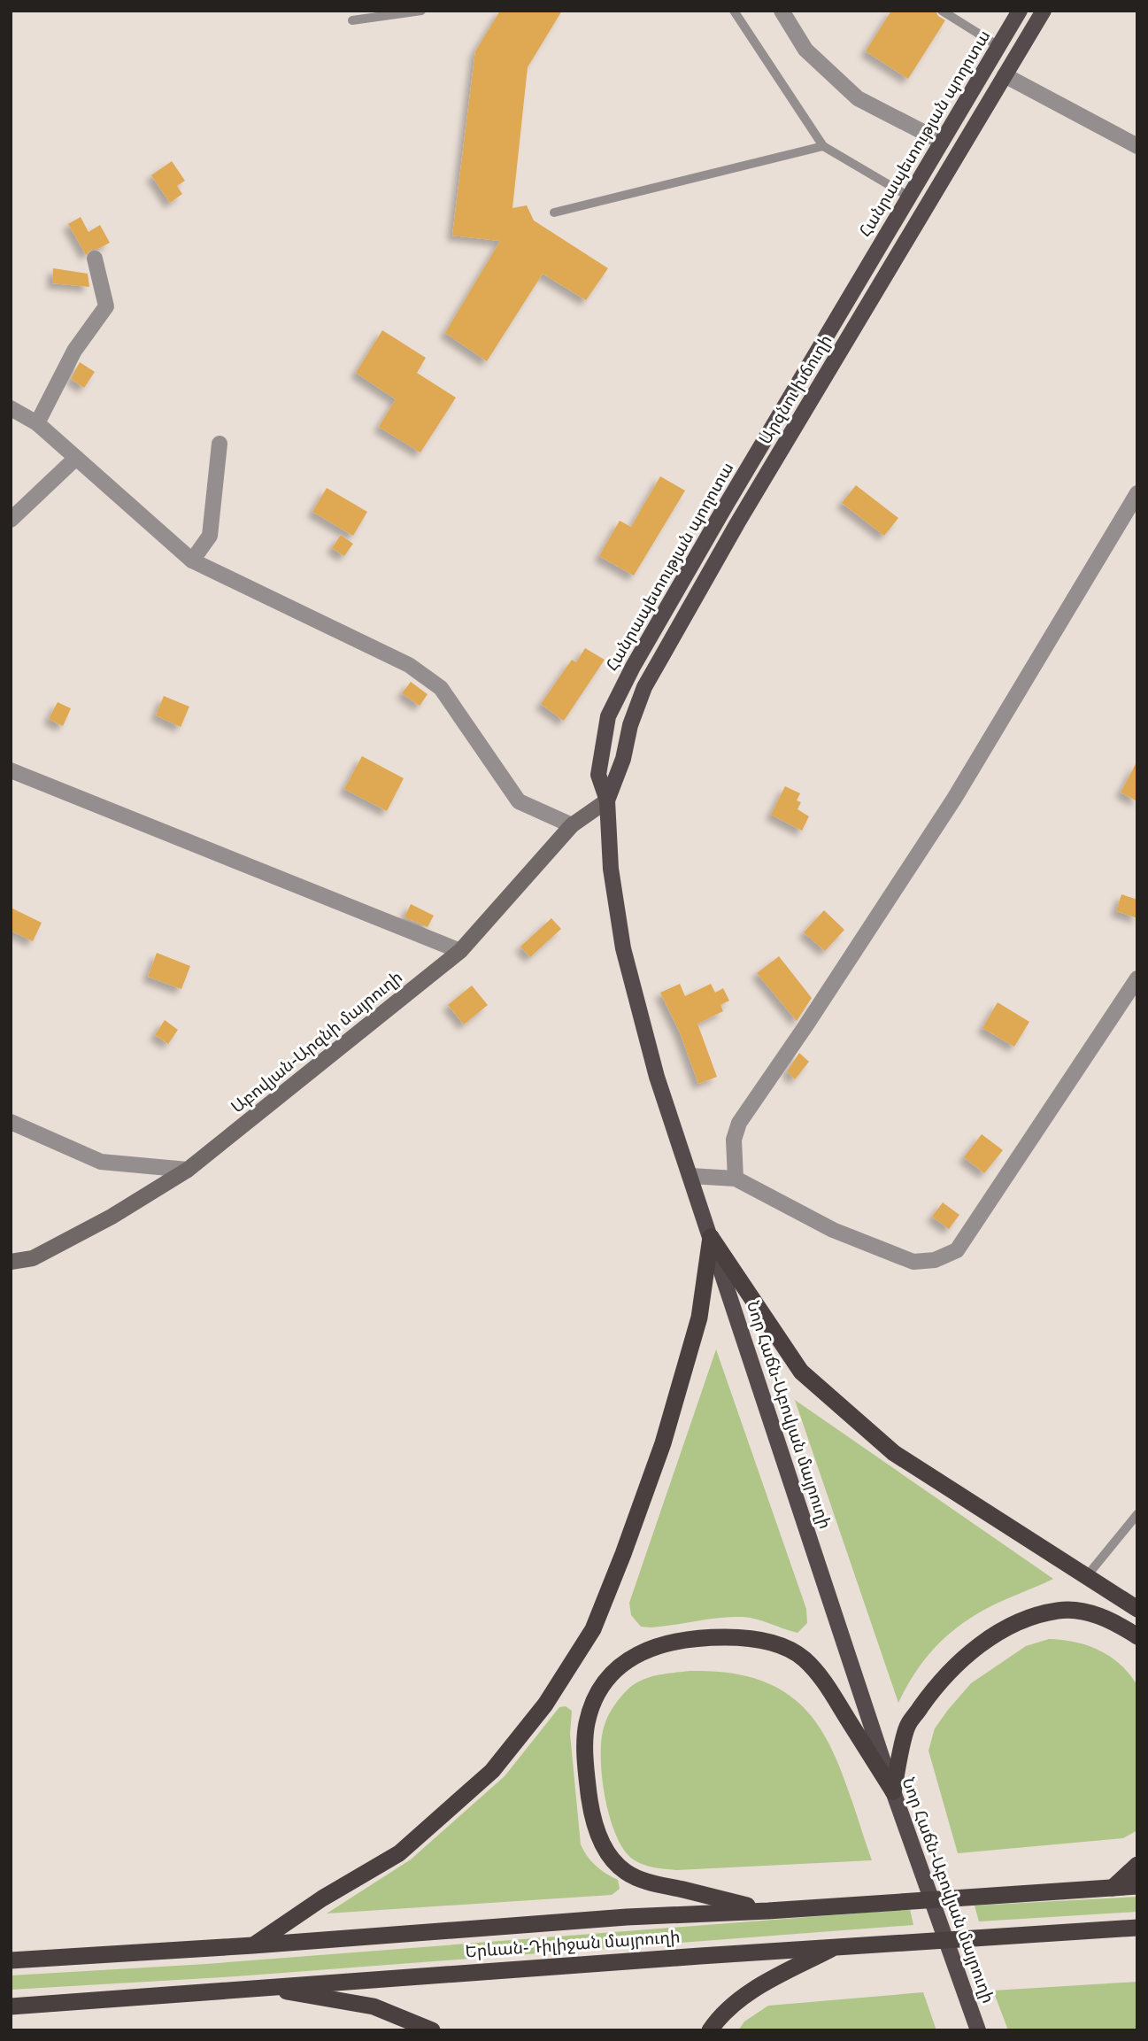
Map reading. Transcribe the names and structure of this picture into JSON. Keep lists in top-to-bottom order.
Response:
{
  "streets": {
    "highway": ["Երևան-Դիլիջան մայրուղի"],
    "main road": [
      "Հանրապետության պողոտա",
      "Արզնու խճուղի",
      "Աբովյան-Արզնի մայրուղի",
      "Նոր Հաճն-Աբովյան մայրուղի"
    ]
  },
  "crossings": [
    ["Հանրապետության պողոտա", "Արզնու խճուղի"],
    ["Հանրապետության պողոտա", "Աբովյան-Արզնի մայրուղի"],
    ["Հանրապետության պողոտա", "Նոր Հաճն-Աբովյան մայրուղի"],
    ["Արզնու խճուղի", "Աբովյան-Արզնի մայրուղի"],
    ["Արզնու խճուղի", "Նոր Հաճն-Աբովյան մայրուղի"],
    ["Աբովյան-Արզնի մայրուղի", "Նոր Հաճն-Աբովյան մայրուղի"]
  ]
}
